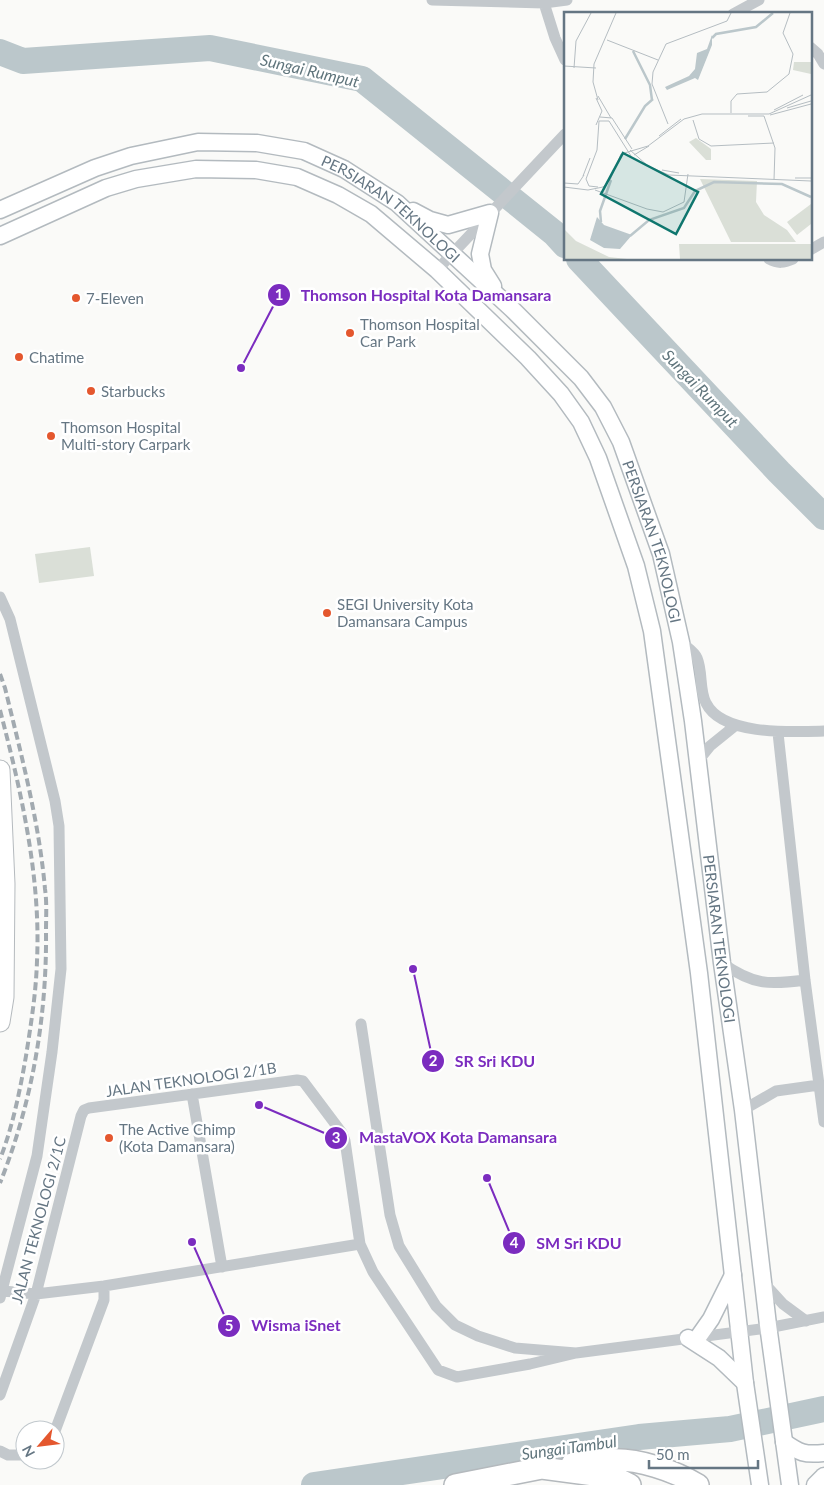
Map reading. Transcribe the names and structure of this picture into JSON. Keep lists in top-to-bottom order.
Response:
{
  "streets": {
    "street": ["PERSIARAN TEKNOLOGI", "JALAN TEKNOLOGI 2/1B", "JALAN TEKNOLOGI 2/1C"]
  },
  "crossings": [
    ["JALAN TEKNOLOGI 2/1B", "JALAN TEKNOLOGI 2/1C"]
  ],
  "water": ["Sungai Rumput", "Sungai Tambul"],
  "places": [
    "7-Eleven",
    "Thomson Hospital Car Park",
    "Chatime",
    "Thomson Hospital Kota Damansara",
    "Starbucks",
    "Thomson Hospital Multi-story Carpark",
    "SEGI University Kota Damansara Campus",
    "SR Sri KDU",
    "MastaVOX Kota Damansara",
    "The Active Chimp (Kota Damansara)",
    "SM Sri KDU",
    "Wisma iSnet"
  ],
  "scale_bar": "50 m",
  "north": "bottom left"
}
